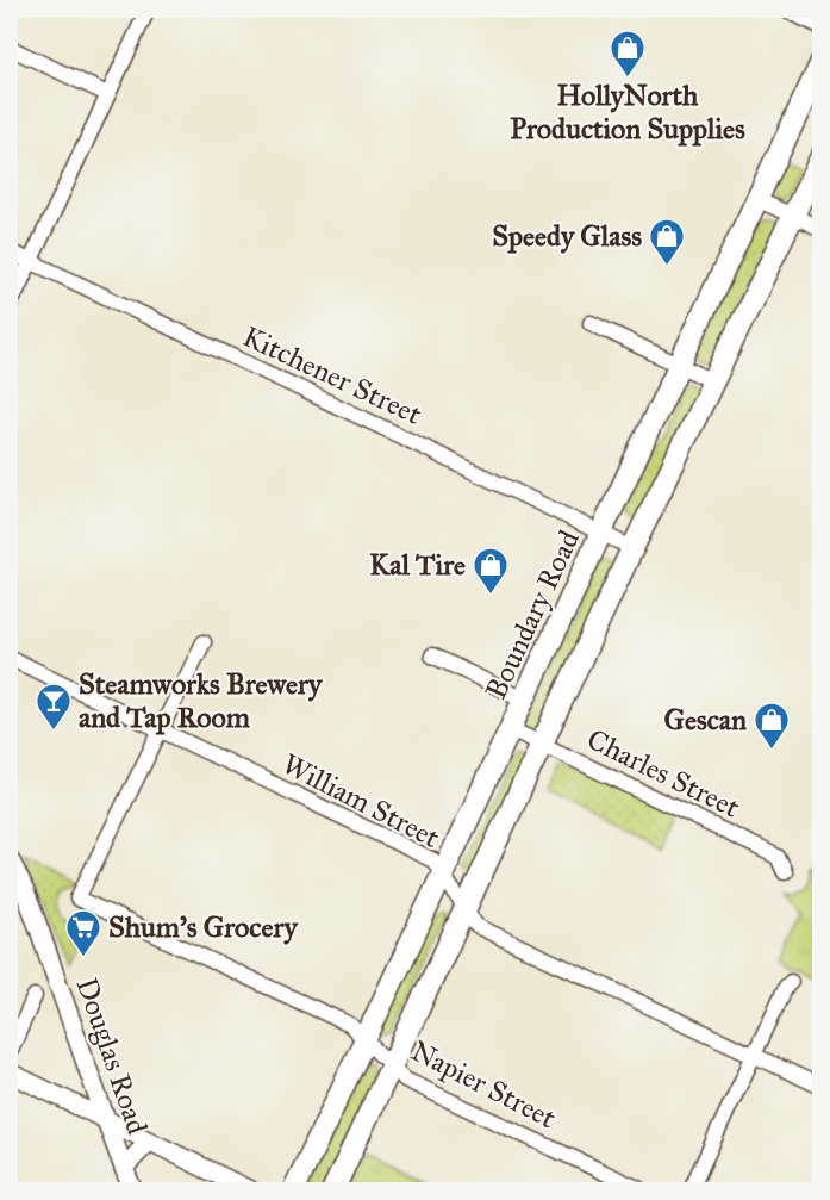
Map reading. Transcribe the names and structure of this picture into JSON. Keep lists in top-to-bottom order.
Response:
{
  "streets": {
    "main road": ["Boundary Road"],
    "street": [
      "Kitchener Street",
      "Charles Street",
      "William Street",
      "Douglas Road",
      "Napier Street"
    ]
  },
  "crossings": [
    ["Kitchener Street", "Boundary Road"],
    ["Boundary Road", "Charles Street"],
    ["Boundary Road", "William Street"],
    ["Boundary Road", "Napier Street"],
    ["William Street", "Napier Street"]
  ],
  "places": {
    "shop": [
      "HollyNorth Production Supplies",
      "Speedy Glass",
      "Kal Tire",
      "Gescan"
    ],
    "bar": ["Steamworks Brewery and Tap Room"],
    "supermarket": ["Shum's Grocery"]
  }
}
